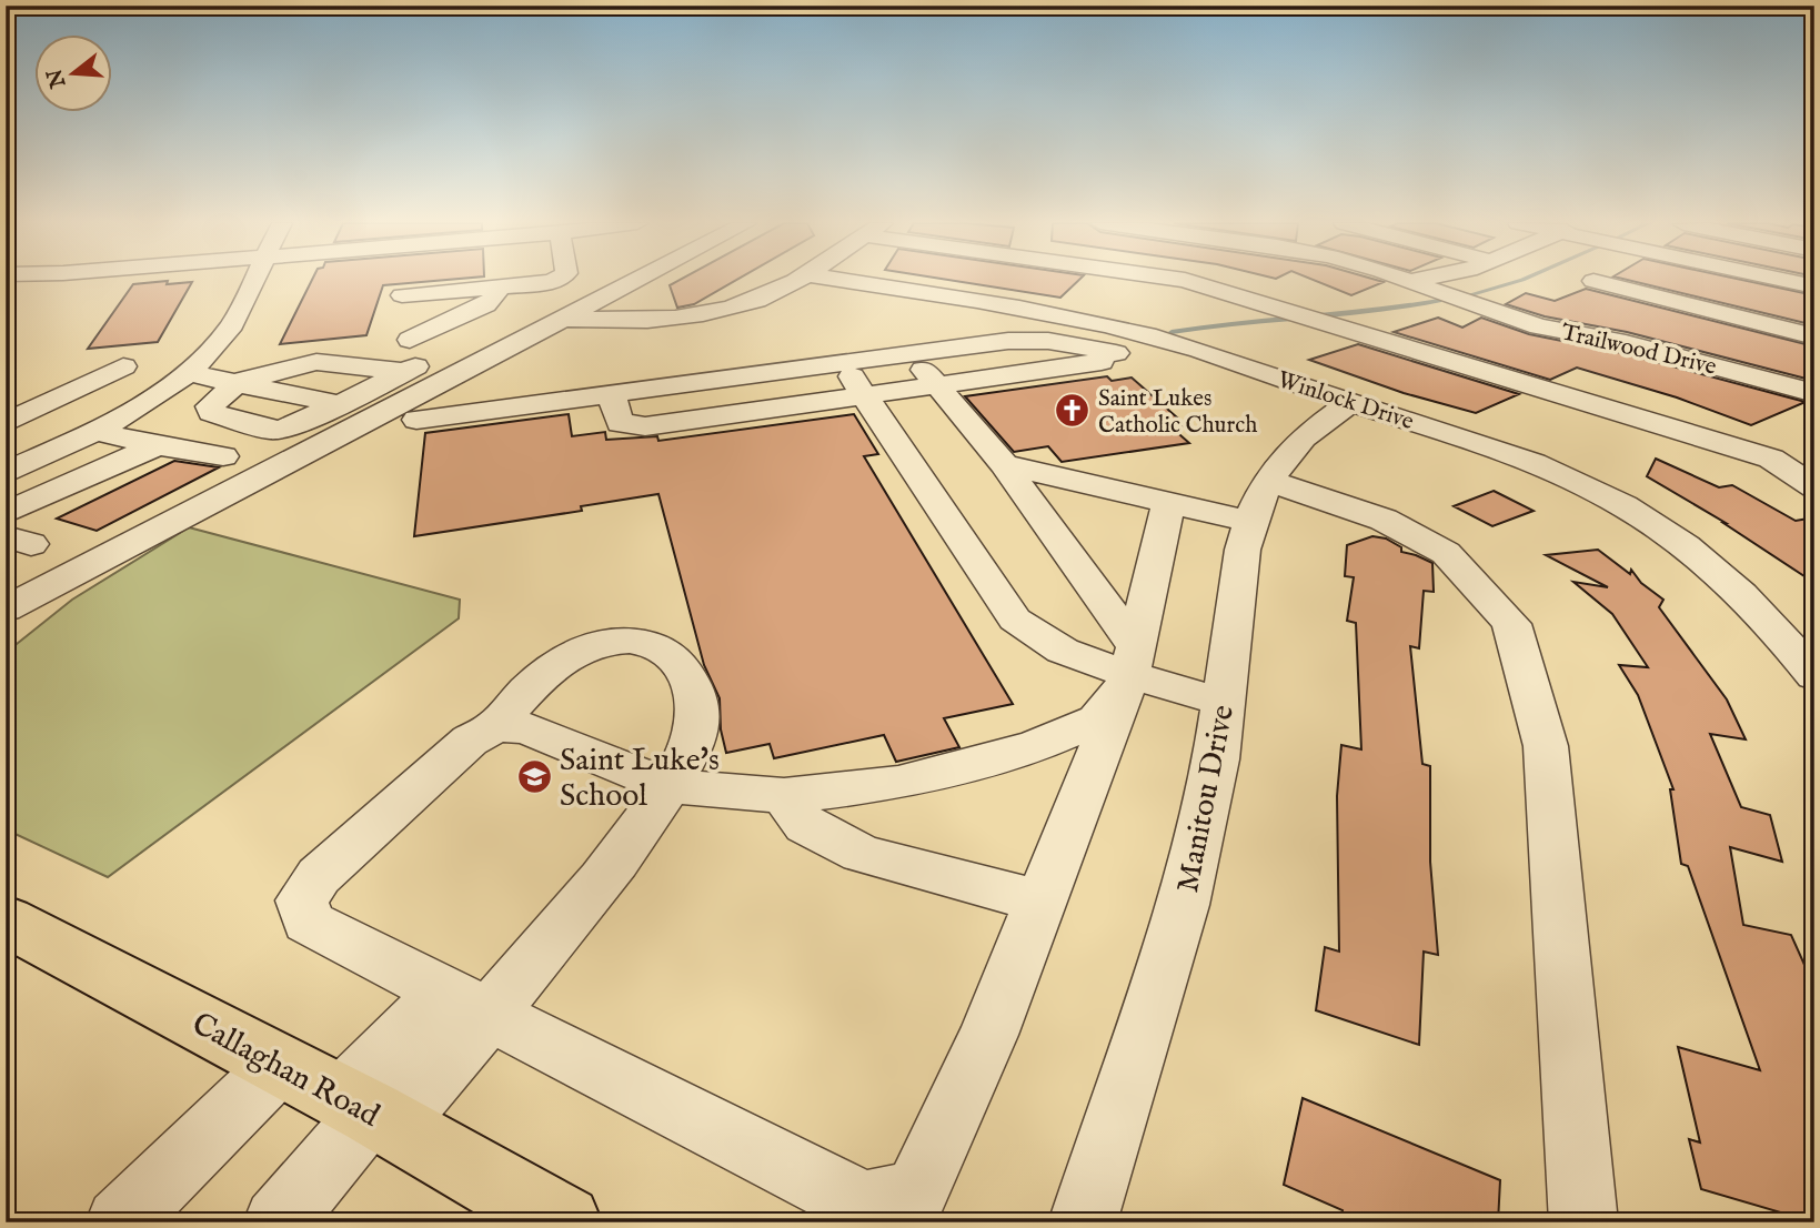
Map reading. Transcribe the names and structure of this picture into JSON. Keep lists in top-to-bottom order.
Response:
{
  "streets": {
    "main road": ["Callaghan Road"],
    "street": ["Trailwood Drive", "Winlock Drive", "Manitou Drive"]
  },
  "crossings": [
    ["Winlock Drive", "Manitou Drive"]
  ],
  "places": {
    "church": ["Saint Lukes Catholic Church"],
    "school or university": ["Saint Luke's School"]
  },
  "north": "left"
}
